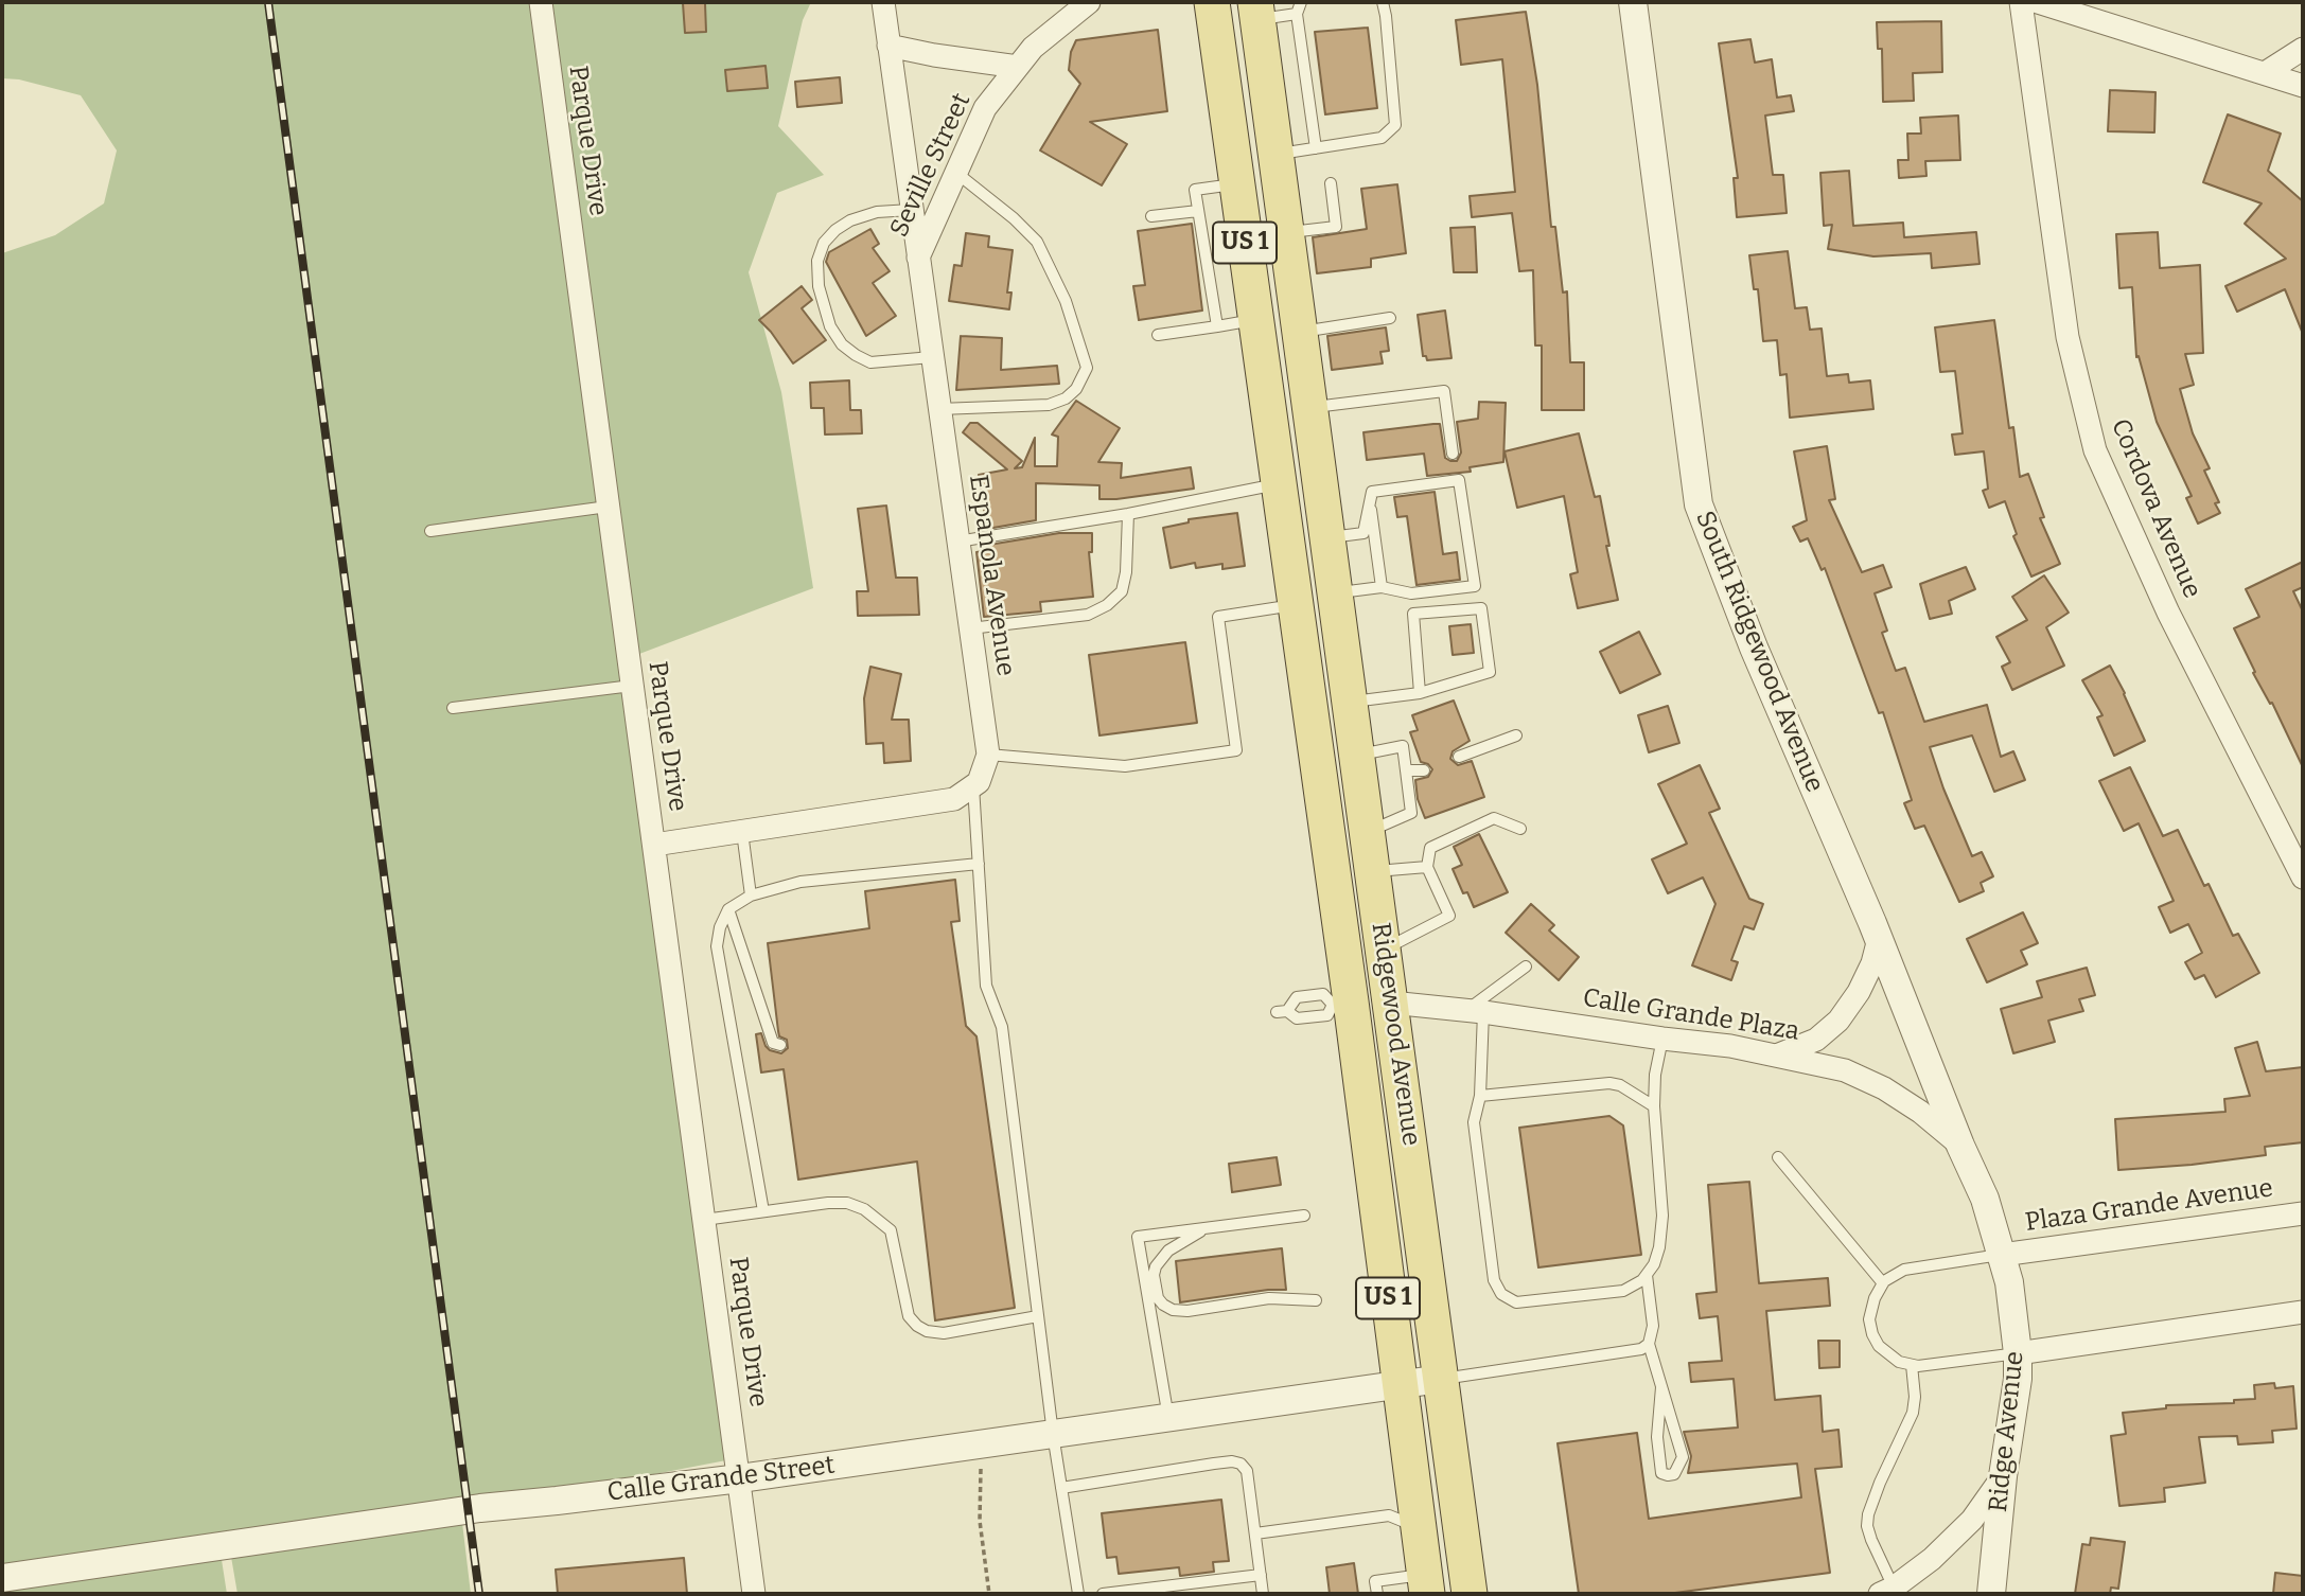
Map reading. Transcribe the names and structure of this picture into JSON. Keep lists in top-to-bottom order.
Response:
{
  "streets": {
    "main road": ["US 1", "Ridgewood Avenue"],
    "street": [
      "Parque Drive",
      "Seville Street",
      "Cordova Avenue",
      "Espanola Avenue",
      "South Ridgewood Avenue",
      "Calle Grande Plaza",
      "Plaza Grande Avenue",
      "Ridge Avenue",
      "Calle Grande Street"
    ]
  },
  "crossings": [
    ["Parque Drive", "Calle Grande Street"],
    ["Seville Street", "Espanola Avenue"],
    ["US 1", "Ridgewood Avenue"],
    ["South Ridgewood Avenue", "Calle Grande Plaza"],
    ["South Ridgewood Avenue", "Ridge Avenue"],
    ["Calle Grande Plaza", "Ridgewood Avenue"],
    ["Calle Grande Plaza", "Ridge Avenue"],
    ["Ridgewood Avenue", "Calle Grande Street"],
    ["Plaza Grande Avenue", "Ridge Avenue"]
  ]
}
